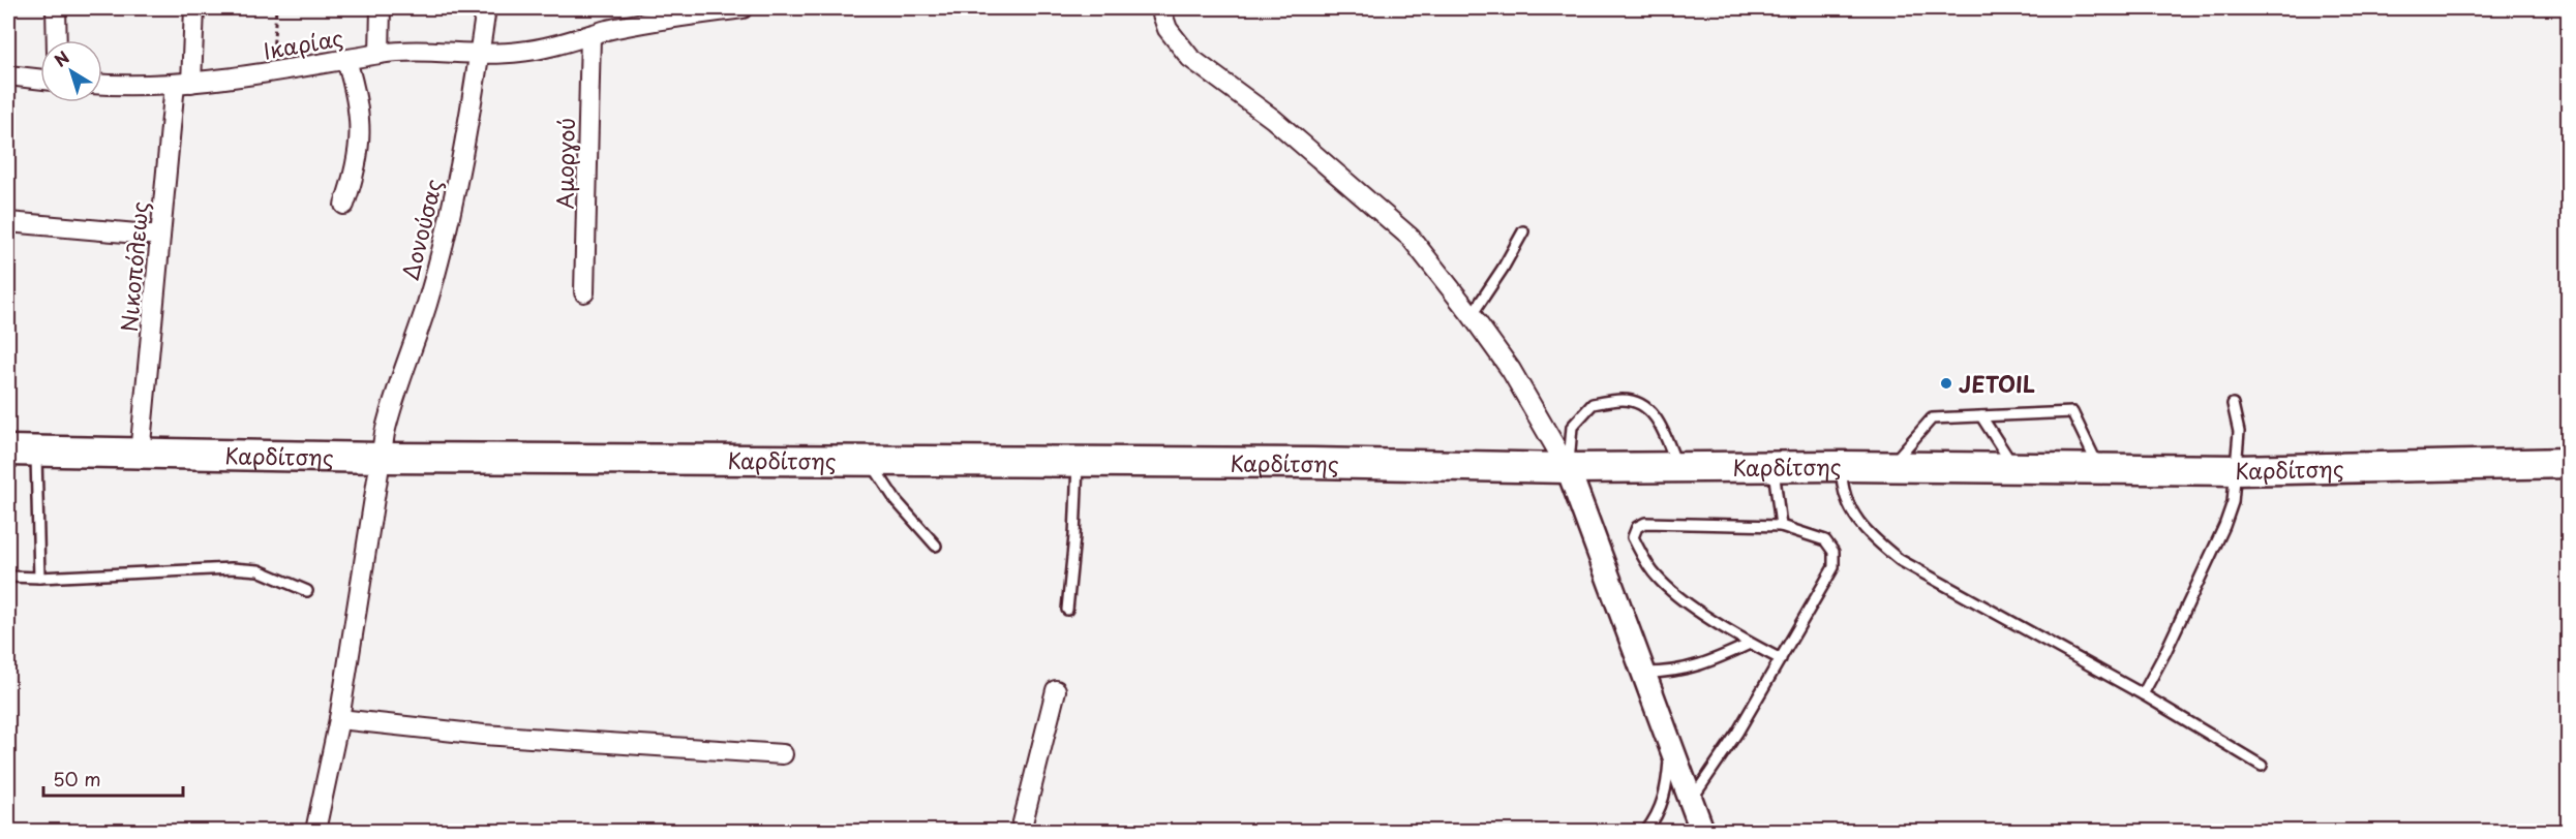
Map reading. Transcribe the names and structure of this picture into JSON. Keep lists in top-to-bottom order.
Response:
{
  "streets": {
    "main road": ["Καρδίτσης"],
    "street": [
      "Ικαρίας",
      "Αμοργού",
      "Δονούσας",
      "Νικοπόλεως"
    ]
  },
  "crossings": [
    ["Ικαρίας", "Αμοργού"],
    ["Ικαρίας", "Δονούσας"],
    ["Ικαρίας", "Νικοπόλεως"],
    ["Δονούσας", "Καρδίτσης"],
    ["Νικοπόλεως", "Καρδίτσης"]
  ],
  "places": ["JETOIL"],
  "scale_bar": "50 m",
  "north": "top left"
}
